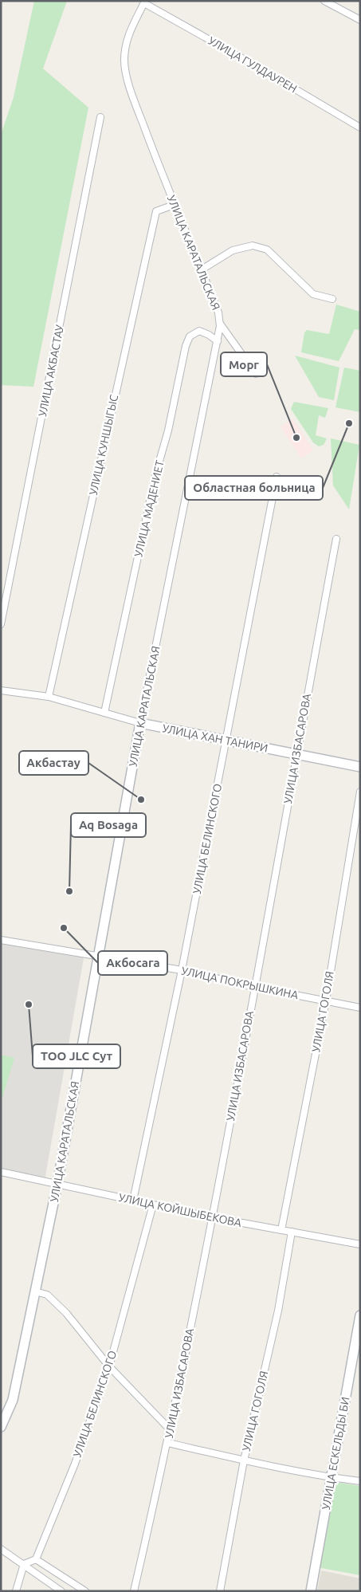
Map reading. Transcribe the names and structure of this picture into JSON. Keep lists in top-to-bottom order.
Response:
{
  "streets": {
    "street": [
      "УЛИЦА ГУЛДАУРЕН",
      "УЛИЦА КАРАТАЛЬСКАЯ",
      "УЛИЦА АКБАСТАУ",
      "УЛИЦА КУНШЫГЫС",
      "УЛИЦА МАДЕНИЕТ",
      "УЛИЦА ХАН ТАНИРИ",
      "УЛИЦА ИЗБАСАРОВА",
      "УЛИЦА БЕЛИНСКОГО",
      "УЛИЦА ПОКРЫШКИНА",
      "УЛИЦА ГОГОЛЯ",
      "УЛИЦА КОЙШЫБЕКОВА",
      "УЛИЦА ЕСКЕЛЬДЫ БИ"
    ]
  },
  "crossings": [
    ["УЛИЦА ГУЛДАУРЕН", "УЛИЦА КАРАТАЛЬСКАЯ"],
    ["УЛИЦА КАРАТАЛЬСКАЯ", "УЛИЦА КУНШЫГЫС"],
    ["УЛИЦА КАРАТАЛЬСКАЯ", "УЛИЦА МАДЕНИЕТ"],
    ["УЛИЦА КАРАТАЛЬСКАЯ", "УЛИЦА ХАН ТАНИРИ"],
    ["УЛИЦА КАРАТАЛЬСКАЯ", "УЛИЦА ПОКРЫШКИНА"],
    ["УЛИЦА КАРАТАЛЬСКАЯ", "УЛИЦА КОЙШЫБЕКОВА"],
    ["УЛИЦА КУНШЫГЫС", "УЛИЦА ХАН ТАНИРИ"],
    ["УЛИЦА МАДЕНИЕТ", "УЛИЦА ХАН ТАНИРИ"],
    ["УЛИЦА ХАН ТАНИРИ", "УЛИЦА ИЗБАСАРОВА"],
    ["УЛИЦА ХАН ТАНИРИ", "УЛИЦА БЕЛИНСКОГО"],
    ["УЛИЦА ИЗБАСАРОВА", "УЛИЦА ПОКРЫШКИНА"],
    ["УЛИЦА ИЗБАСАРОВА", "УЛИЦА КОЙШЫБЕКОВА"],
    ["УЛИЦА БЕЛИНСКОГО", "УЛИЦА ПОКРЫШКИНА"],
    ["УЛИЦА БЕЛИНСКОГО", "УЛИЦА КОЙШЫБЕКОВА"],
    ["УЛИЦА ПОКРЫШКИНА", "УЛИЦА ГОГОЛЯ"],
    ["УЛИЦА ГОГОЛЯ", "УЛИЦА КОЙШЫБЕКОВА"]
  ],
  "places": [
    "Областная больница",
    "Морг",
    "Акбастау",
    "Aq Bosaga",
    "Акбосага",
    "ТОО JLC Сут"
  ]
}
